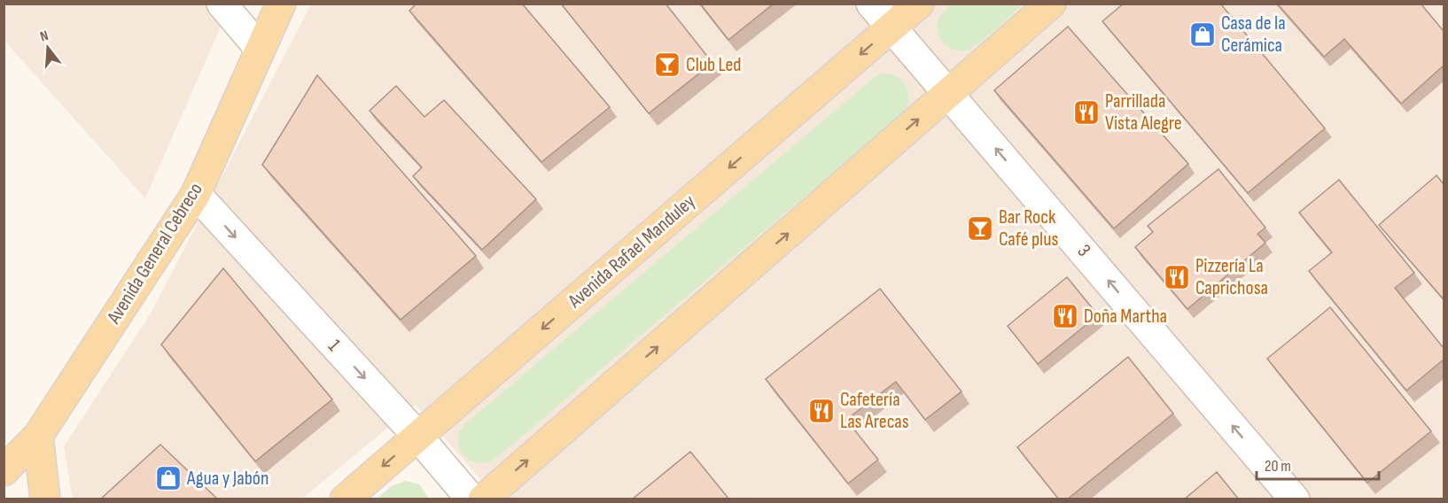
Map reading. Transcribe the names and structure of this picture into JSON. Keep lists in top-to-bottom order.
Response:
{
  "streets": {
    "main road": ["Avenida Rafael Manduley", "Avenida General Cebreco"],
    "street": ["3", "1"]
  },
  "crossings": [
    ["3", "Avenida Rafael Manduley"],
    ["Avenida Rafael Manduley", "1"],
    ["Avenida General Cebreco", "1"]
  ],
  "one_way": ["3", "1"],
  "places": {
    "shop": ["Casa de la Cerámica", "Agua y Jabón"],
    "bar": ["Club Led", "Bar Rock Café plus"],
    "restaurant": [
      "Parrillada Vista Alegre",
      "Pizzería La Caprichosa",
      "Doña Martha",
      "Cafetería Las Arecas"
    ]
  },
  "scale_bar": "20 m",
  "north": "top"
}
